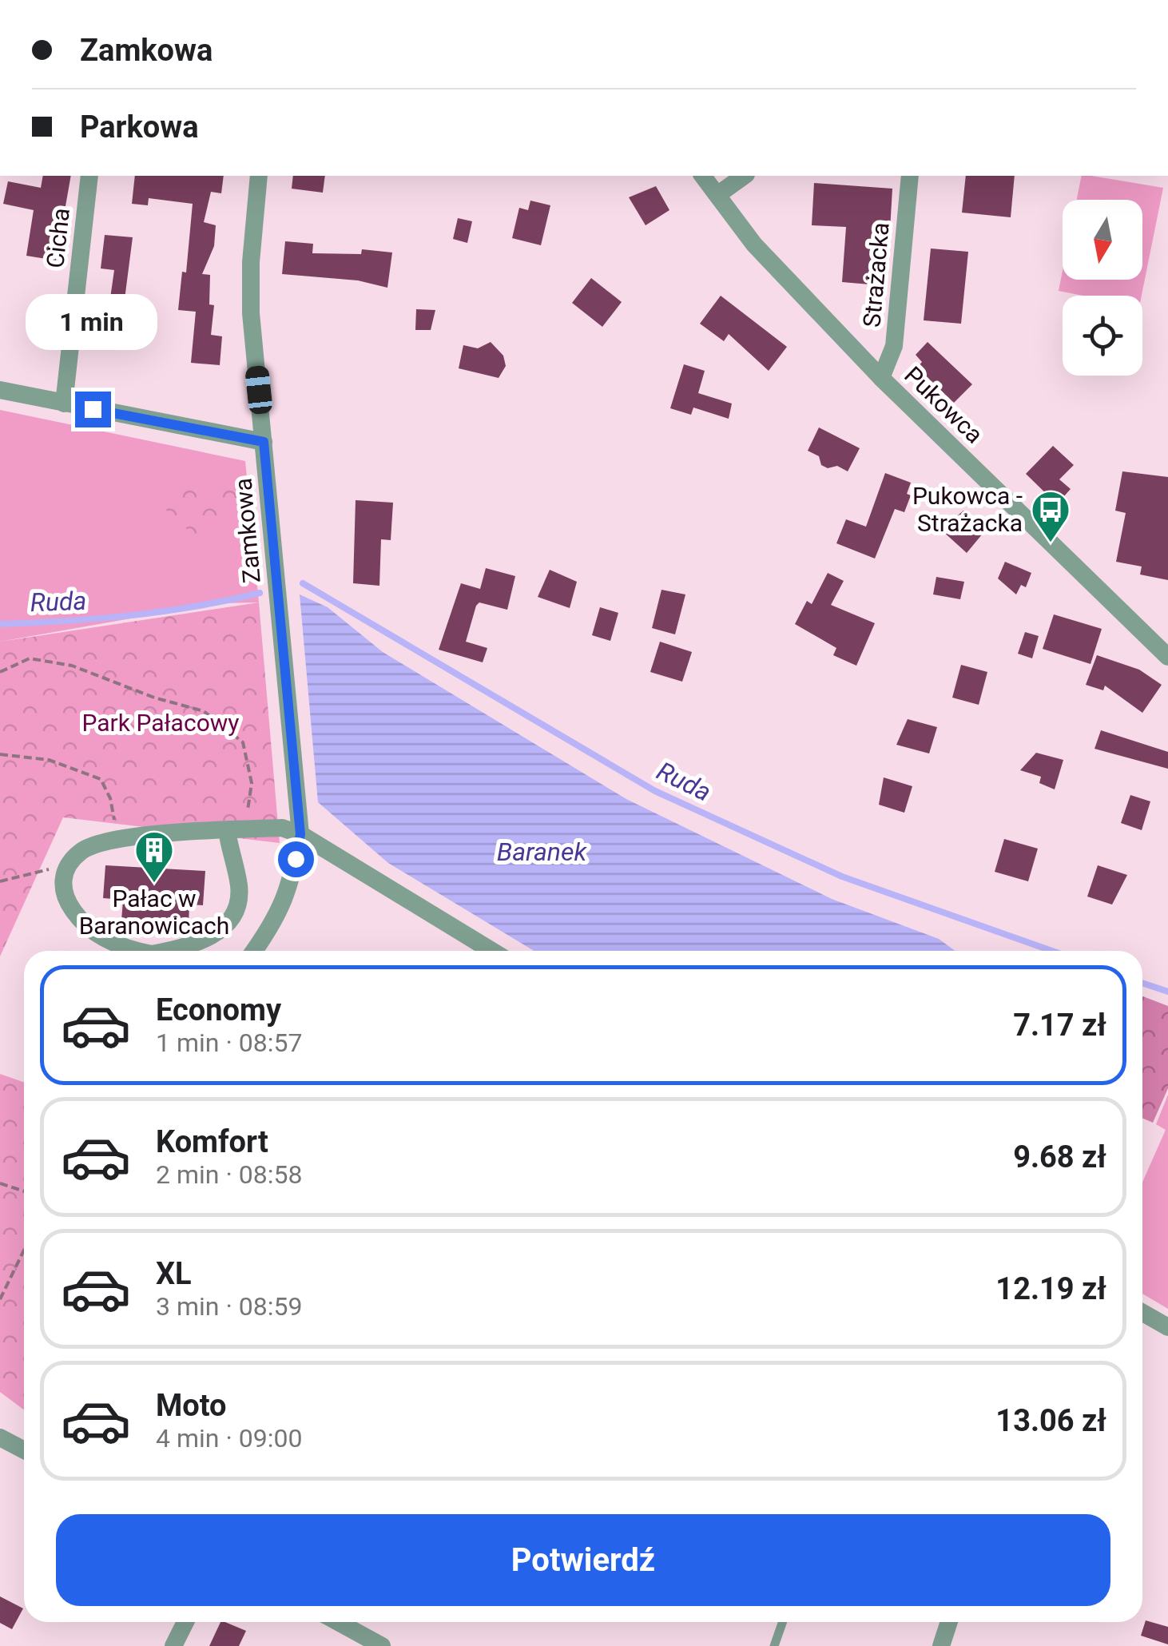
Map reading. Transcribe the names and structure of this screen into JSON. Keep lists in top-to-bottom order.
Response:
{
  "streets": {
    "street": [
      "Cicha",
      "Strażacka",
      "Pukowca",
      "Zamkowa"
    ]
  },
  "crossings": [
    ["Strażacka", "Pukowca"]
  ],
  "water": ["Ruda", "Baranek"],
  "parks": ["Park Pałacowy"],
  "places": {
    "bus stop": ["Pukowca - Strażacka"],
    "building": ["Pałac w Baranowicach"]
  },
  "north": "bottom",
  "page": {
    "banner": ["Zamkowa", "Parkowa"],
    "bubble": "1 min",
    "list": [
      {
        "name": "Economy",
        "note": "1 min · 08:57",
        "value": "7.17 zł"
      },
      {
        "name": "Komfort",
        "note": "2 min · 08:58",
        "value": "9.68 zł"
      },
      {
        "name": "XL",
        "note": "3 min · 08:59",
        "value": "12.19 zł"
      },
      {
        "name": "Moto",
        "note": "4 min · 09:00",
        "value": "13.06 zł"
      }
    ],
    "buttons": "Potwierdź"
  }
}
